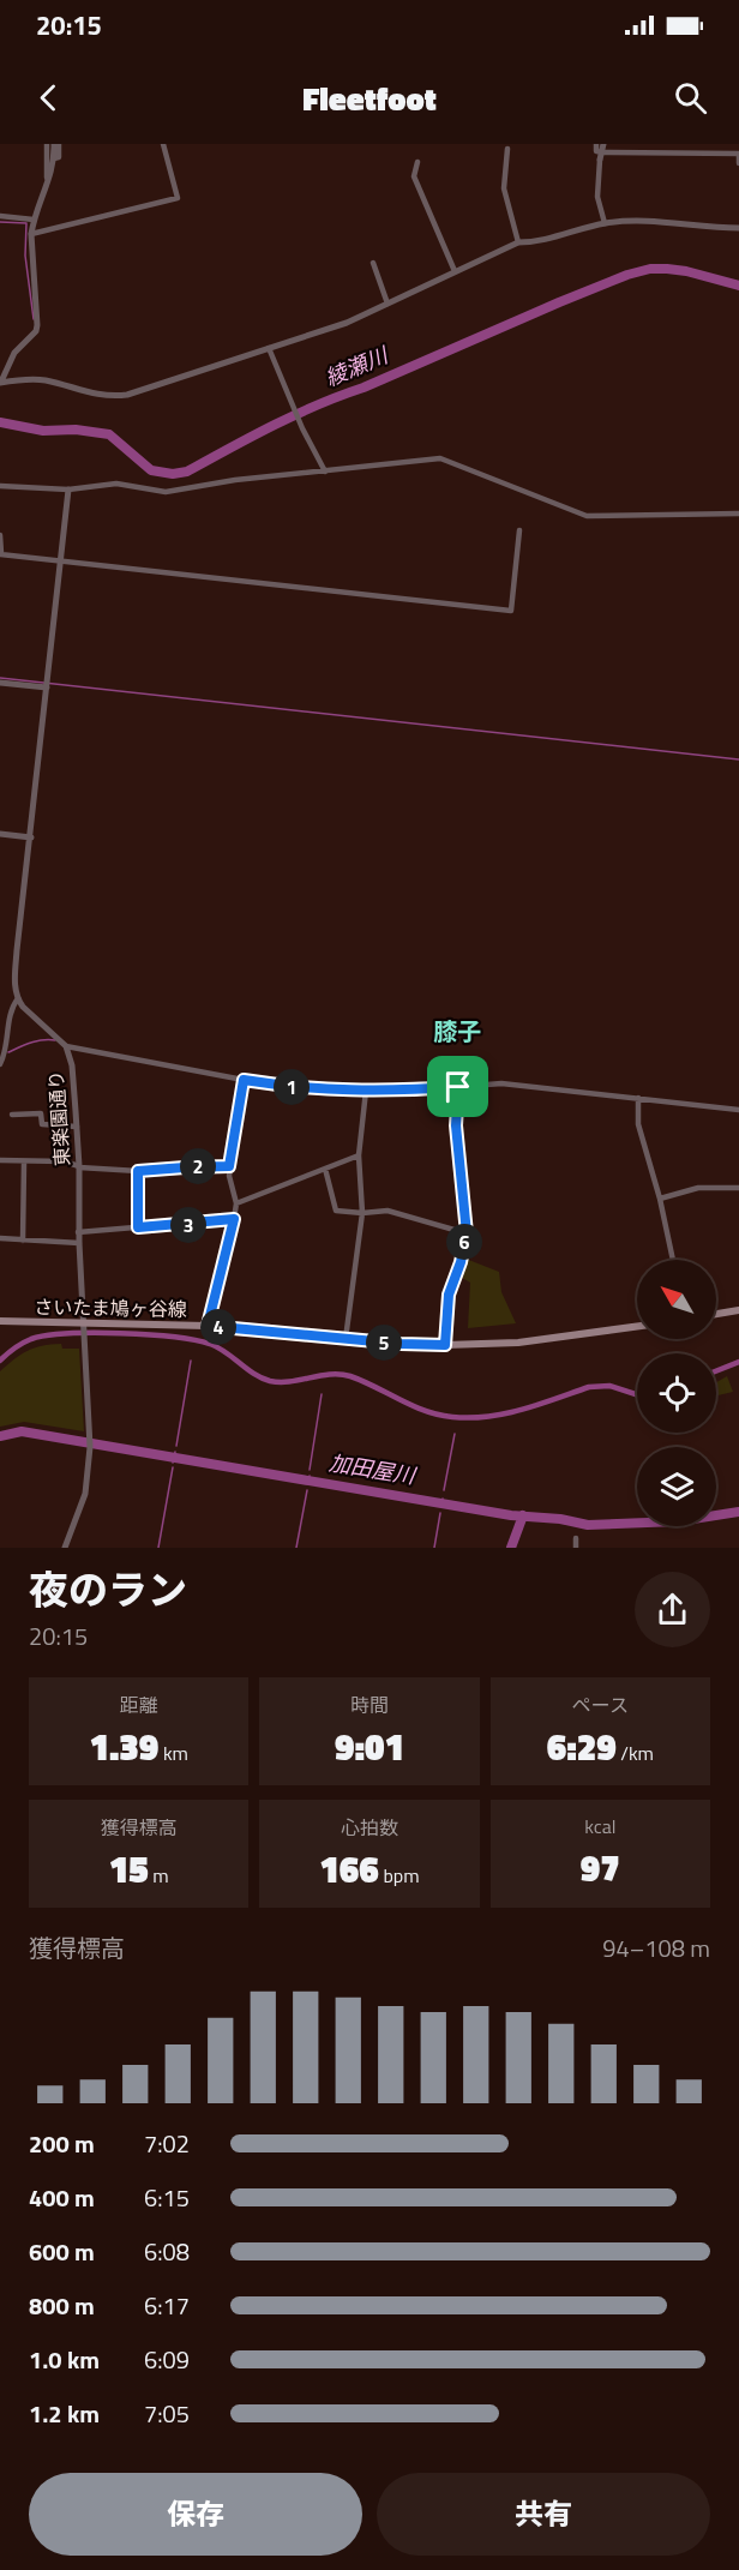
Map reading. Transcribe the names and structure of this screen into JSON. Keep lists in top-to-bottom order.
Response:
{
  "streets": {
    "main road": ["さいたま鳩ヶ谷線"],
    "street": ["東楽園通り"]
  },
  "crossings": [
    ["東楽園通り", "さいたま鳩ヶ谷線"]
  ],
  "districts": ["膝子"],
  "water": ["綾瀬川", "加田屋川"],
  "north": "top left",
  "page": {
    "status": "20:15",
    "header": "Fleetfoot",
    "pins": [
      "1",
      "2",
      "3",
      "6",
      "4",
      "5"
    ],
    "heading": ["夜のラン", "20:15"],
    "stats": [
      ["距離", "1.39 km"],
      ["時間", "9:01"],
      ["ペース", "6:29 /km"],
      ["獲得標高", "15 m"],
      ["心拍数", "166 bpm"],
      ["kcal", "97"]
    ],
    "chart": ["獲得標高", "94–108 m"],
    "list": [
      {
        "name": "200 m",
        "note": "7:02"
      },
      {
        "name": "400 m",
        "note": "6:15"
      },
      {
        "name": "600 m",
        "note": "6:08"
      },
      {
        "name": "800 m",
        "note": "6:17"
      },
      {
        "name": "1.0 km",
        "note": "6:09"
      },
      {
        "name": "1.2 km",
        "note": "7:05"
      }
    ],
    "buttons": ["保存", "共有"]
  }
}
